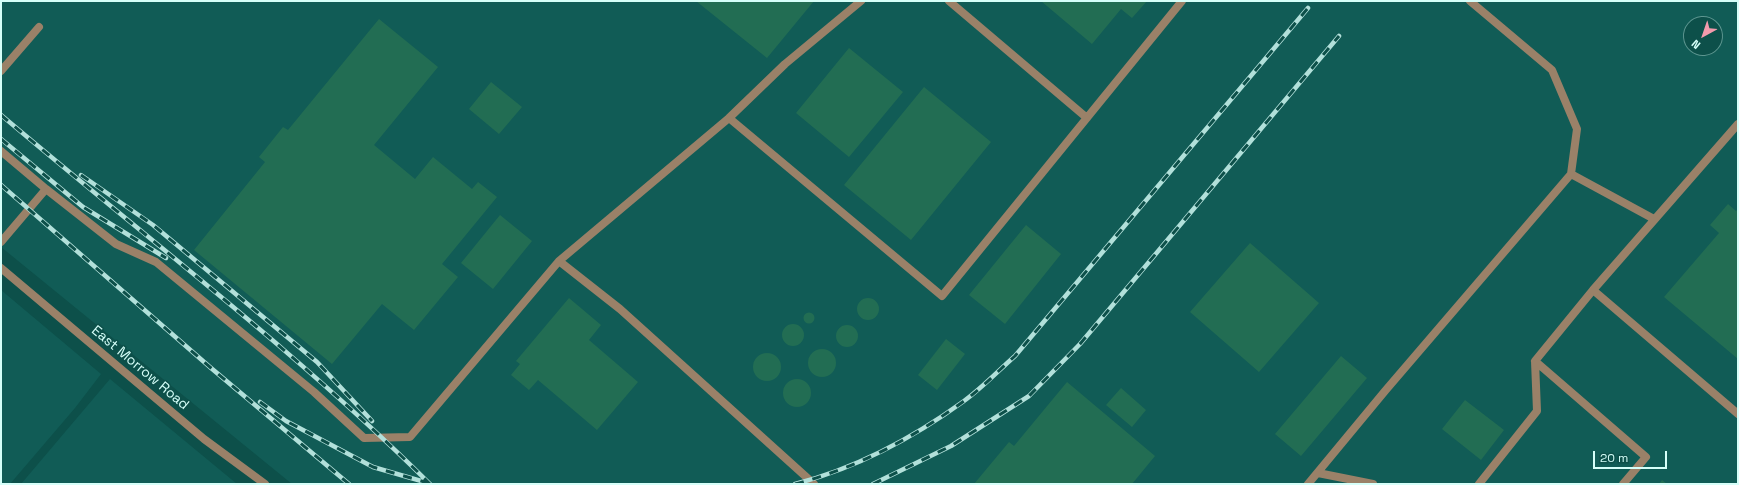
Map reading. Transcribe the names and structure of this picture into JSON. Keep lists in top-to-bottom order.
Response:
{
  "streets": {
    "street": ["East Morrow Road"]
  },
  "scale_bar": "20 m",
  "north": "bottom left"
}
